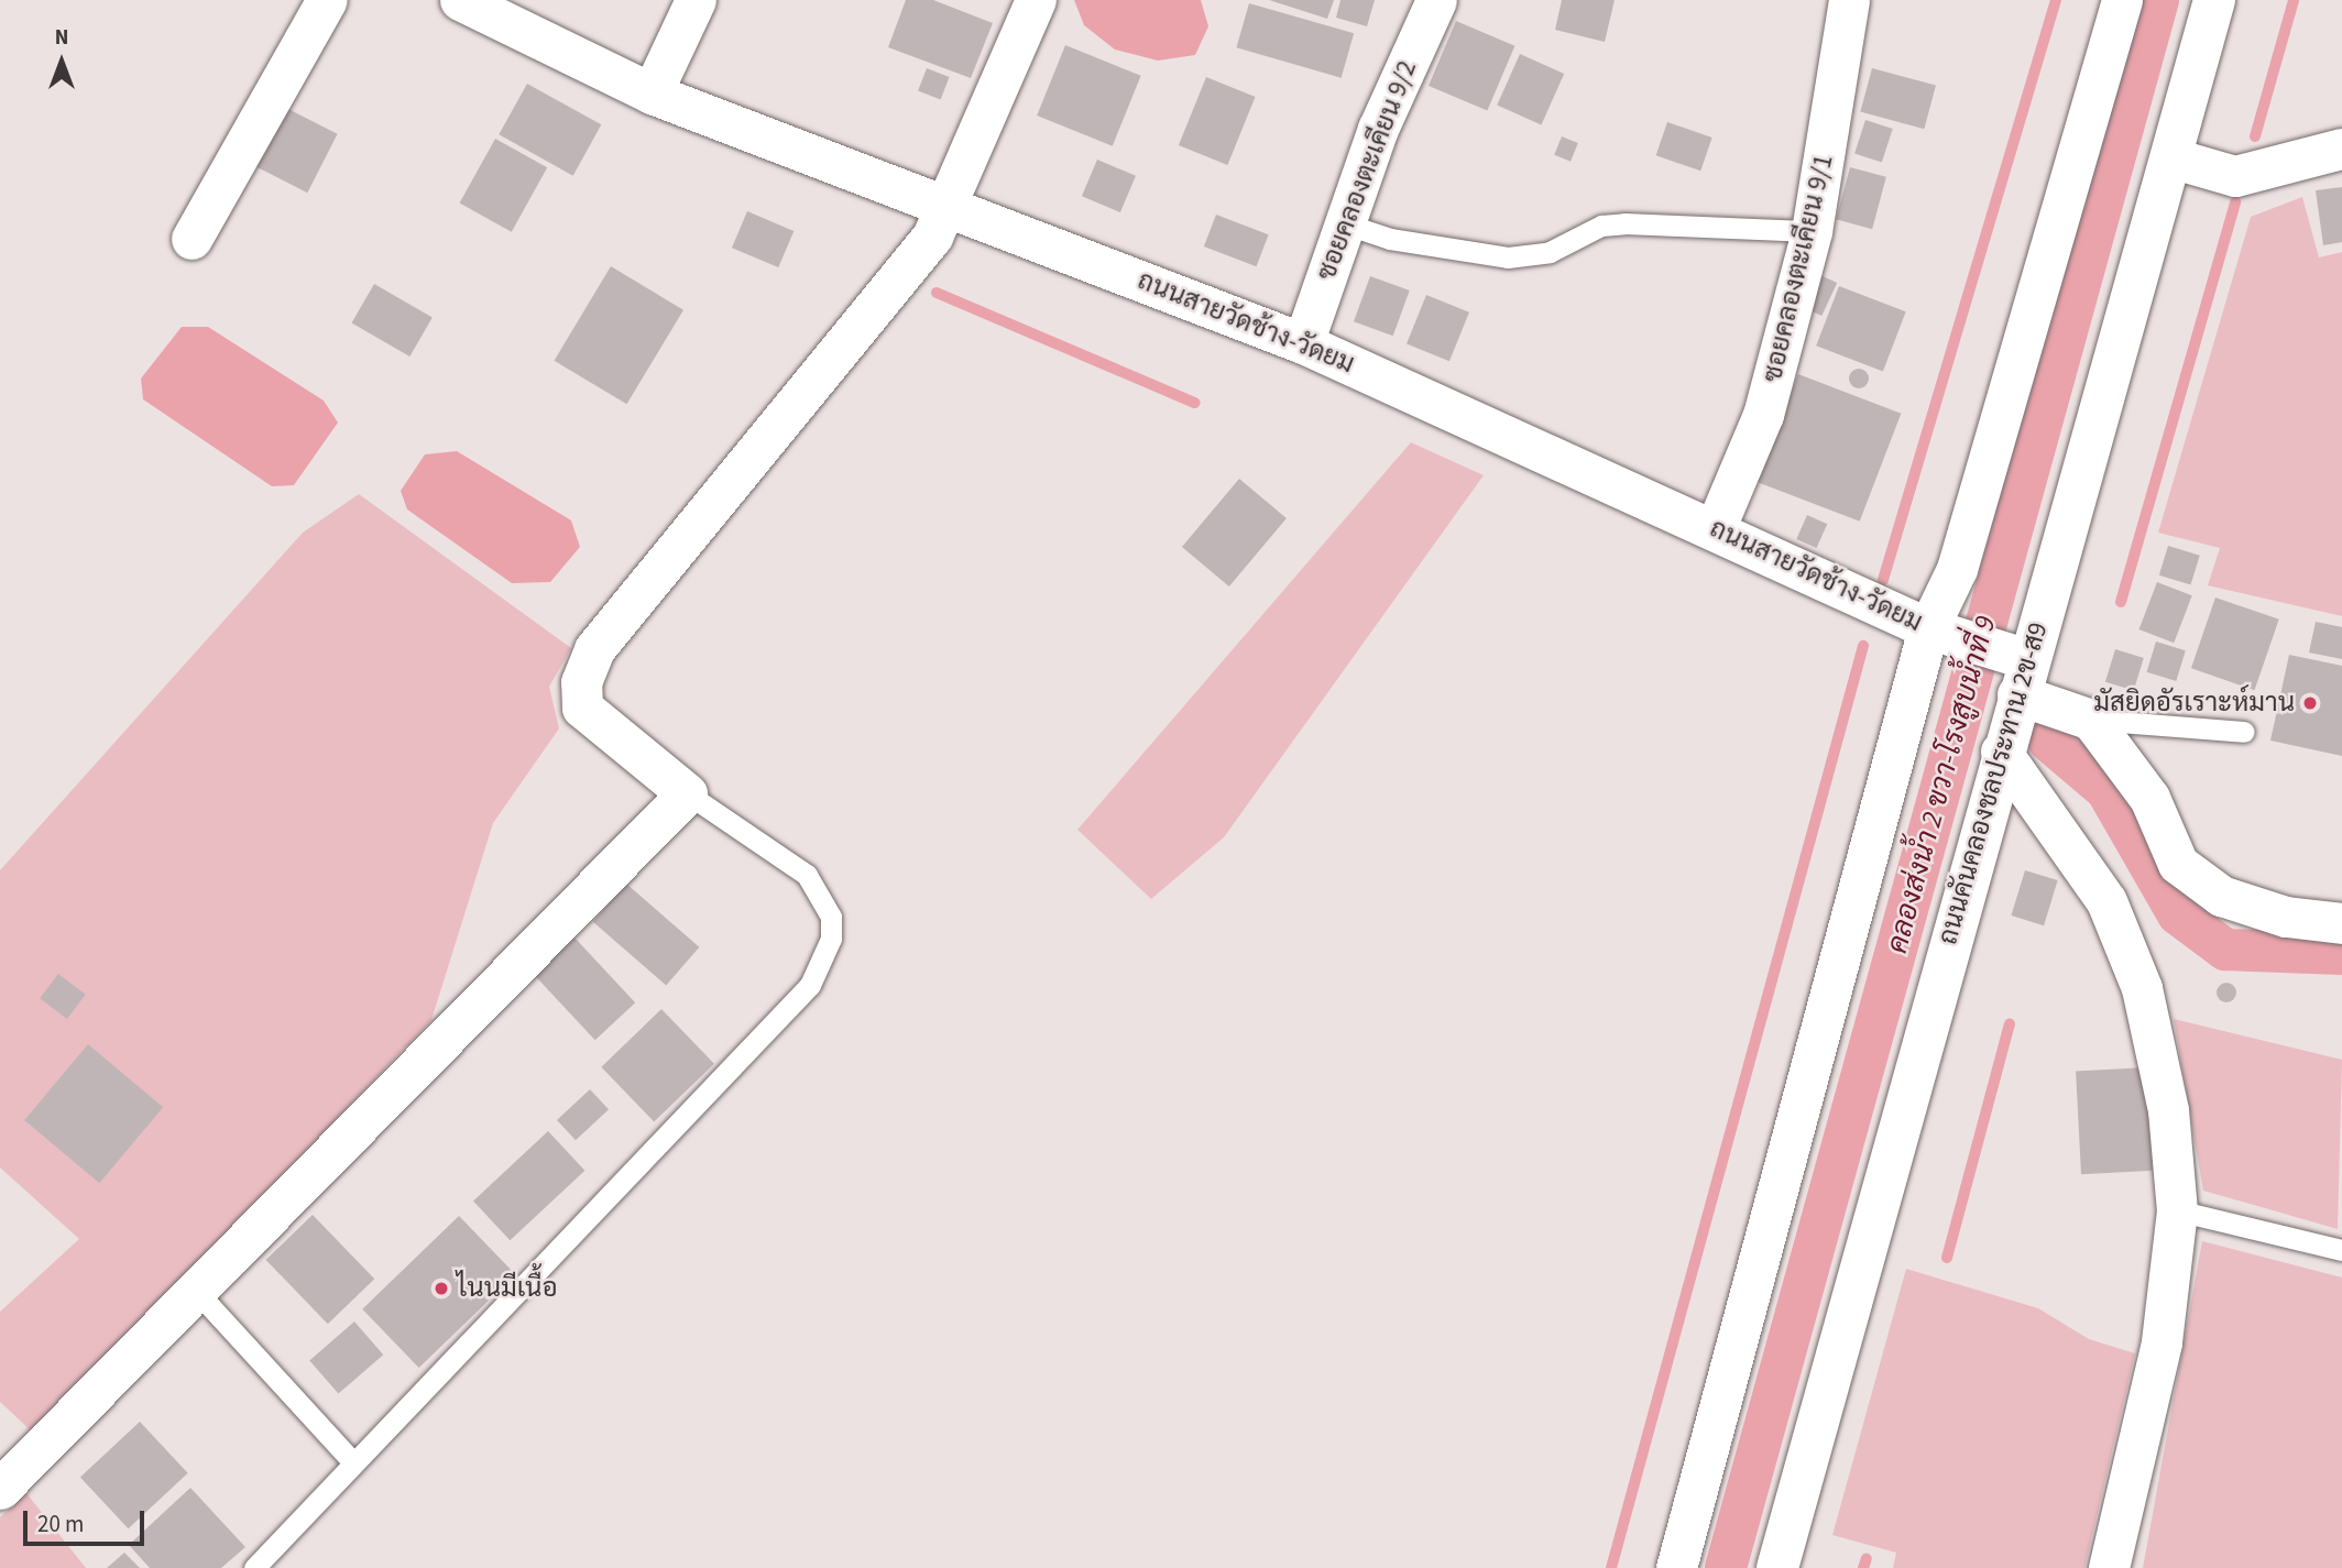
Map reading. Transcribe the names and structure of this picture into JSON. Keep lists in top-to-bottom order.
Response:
{
  "streets": {
    "street": [
      "ซอยคลองตะเคียน 9/2",
      "ซอยคลองตะเคียน 9/1",
      "ถนนสายวัดช้าง-วัดยม",
      "ถนนคันคลองชลประทาน 2ข-ส9"
    ]
  },
  "crossings": [
    ["ซอยคลองตะเคียน 9/2", "ถนนสายวัดช้าง-วัดยม"],
    ["ซอยคลองตะเคียน 9/1", "ถนนสายวัดช้าง-วัดยม"],
    ["ถนนสายวัดช้าง-วัดยม", "ถนนคันคลองชลประทาน 2ข-ส9"]
  ],
  "water": ["คลองส่งน้ำ 2 ขวา-โรงสูบน้ำที่ 9"],
  "places": ["มัสยิดอัรเราะห์มาน", "ไนนมีเนื้อ"],
  "scale_bar": "20 m",
  "north": "top"
}
